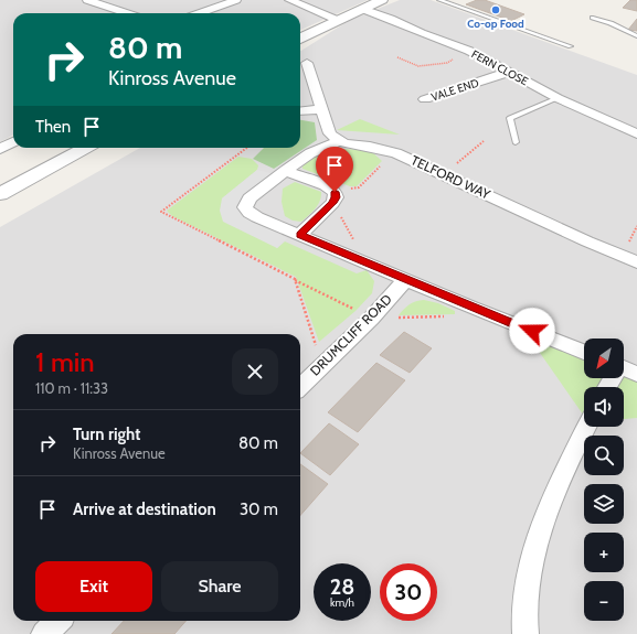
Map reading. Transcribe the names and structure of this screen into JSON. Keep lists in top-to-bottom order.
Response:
{
  "streets": {
    "street": [
      "FERN CLOSE",
      "VALE END",
      "TELFORD WAY",
      "DRUMCLIFF ROAD"
    ]
  },
  "crossings": [
    ["FERN CLOSE", "VALE END"]
  ],
  "places": ["Co-op Food"],
  "north": "bottom left",
  "page": {
    "turn": ["80 m", "Kinross Avenue"],
    "then": "Then",
    "heading": ["1 min", "110 m · 11:33"],
    "map_buttons": ["+", "−"],
    "list": [
      {
        "name": "Turn right",
        "note": "Kinross Avenue",
        "value": "80 m"
      },
      {
        "name": "Arrive at destination",
        "value": "30 m"
      }
    ],
    "buttons": ["Exit", "Share"],
    "speed": "28 km/h",
    "limit": "30"
  }
}
